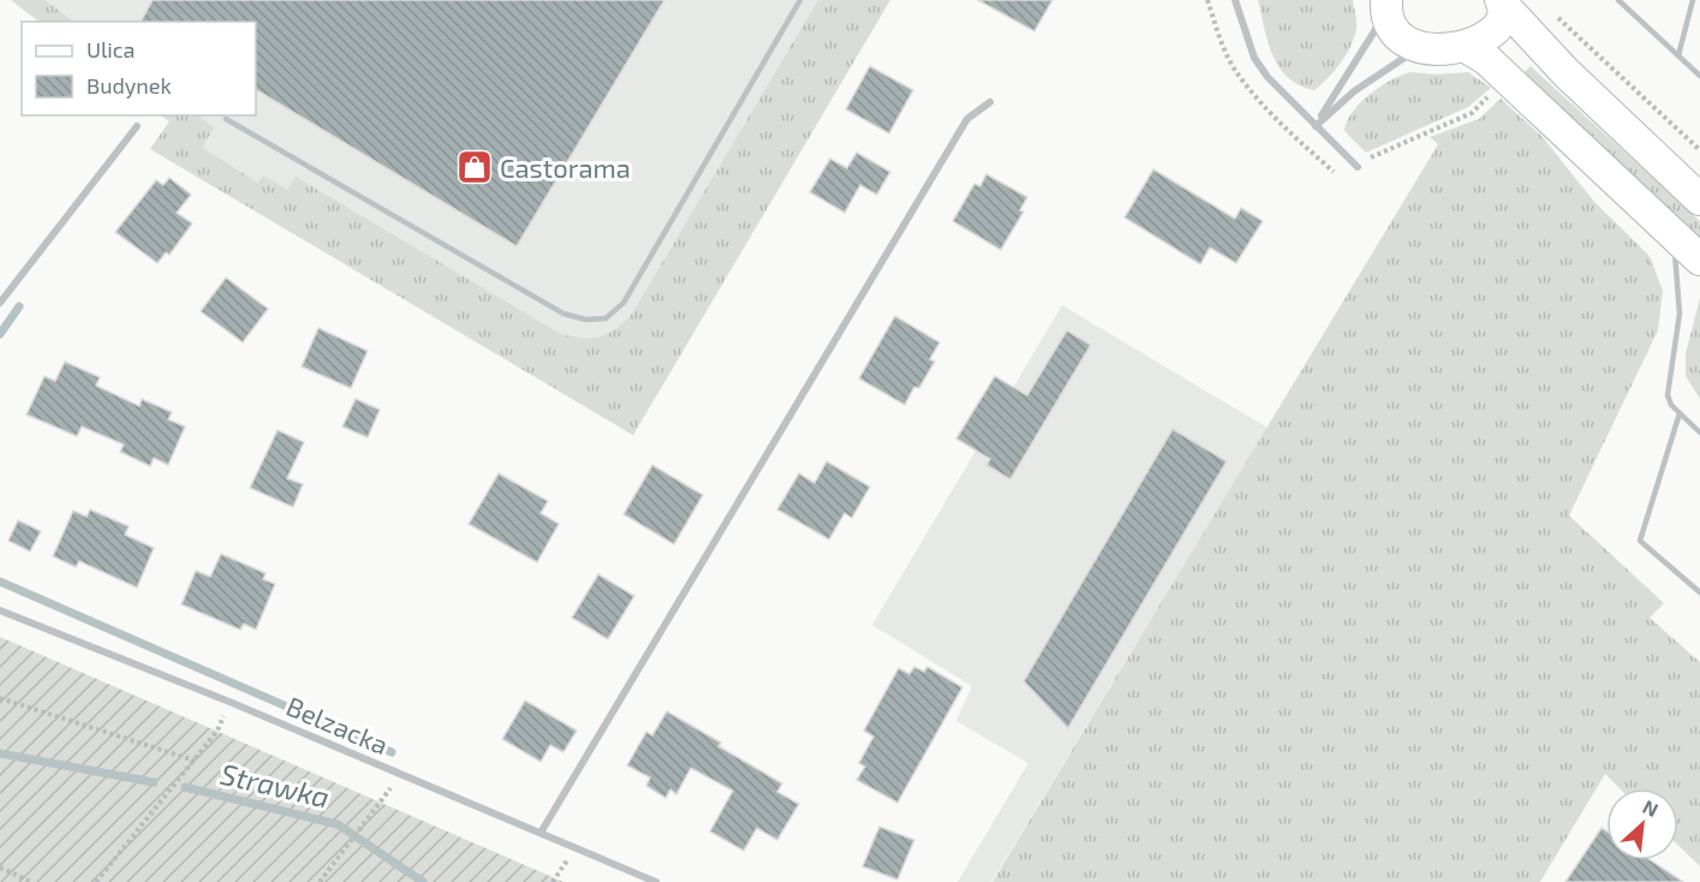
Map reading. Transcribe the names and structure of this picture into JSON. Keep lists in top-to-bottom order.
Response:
{
  "streets": {
    "street": ["Belzacka"]
  },
  "water": ["Strawka"],
  "places": {
    "shop": ["Castorama"]
  },
  "legend": ["Ulica", "Budynek"],
  "north": "top right"
}
